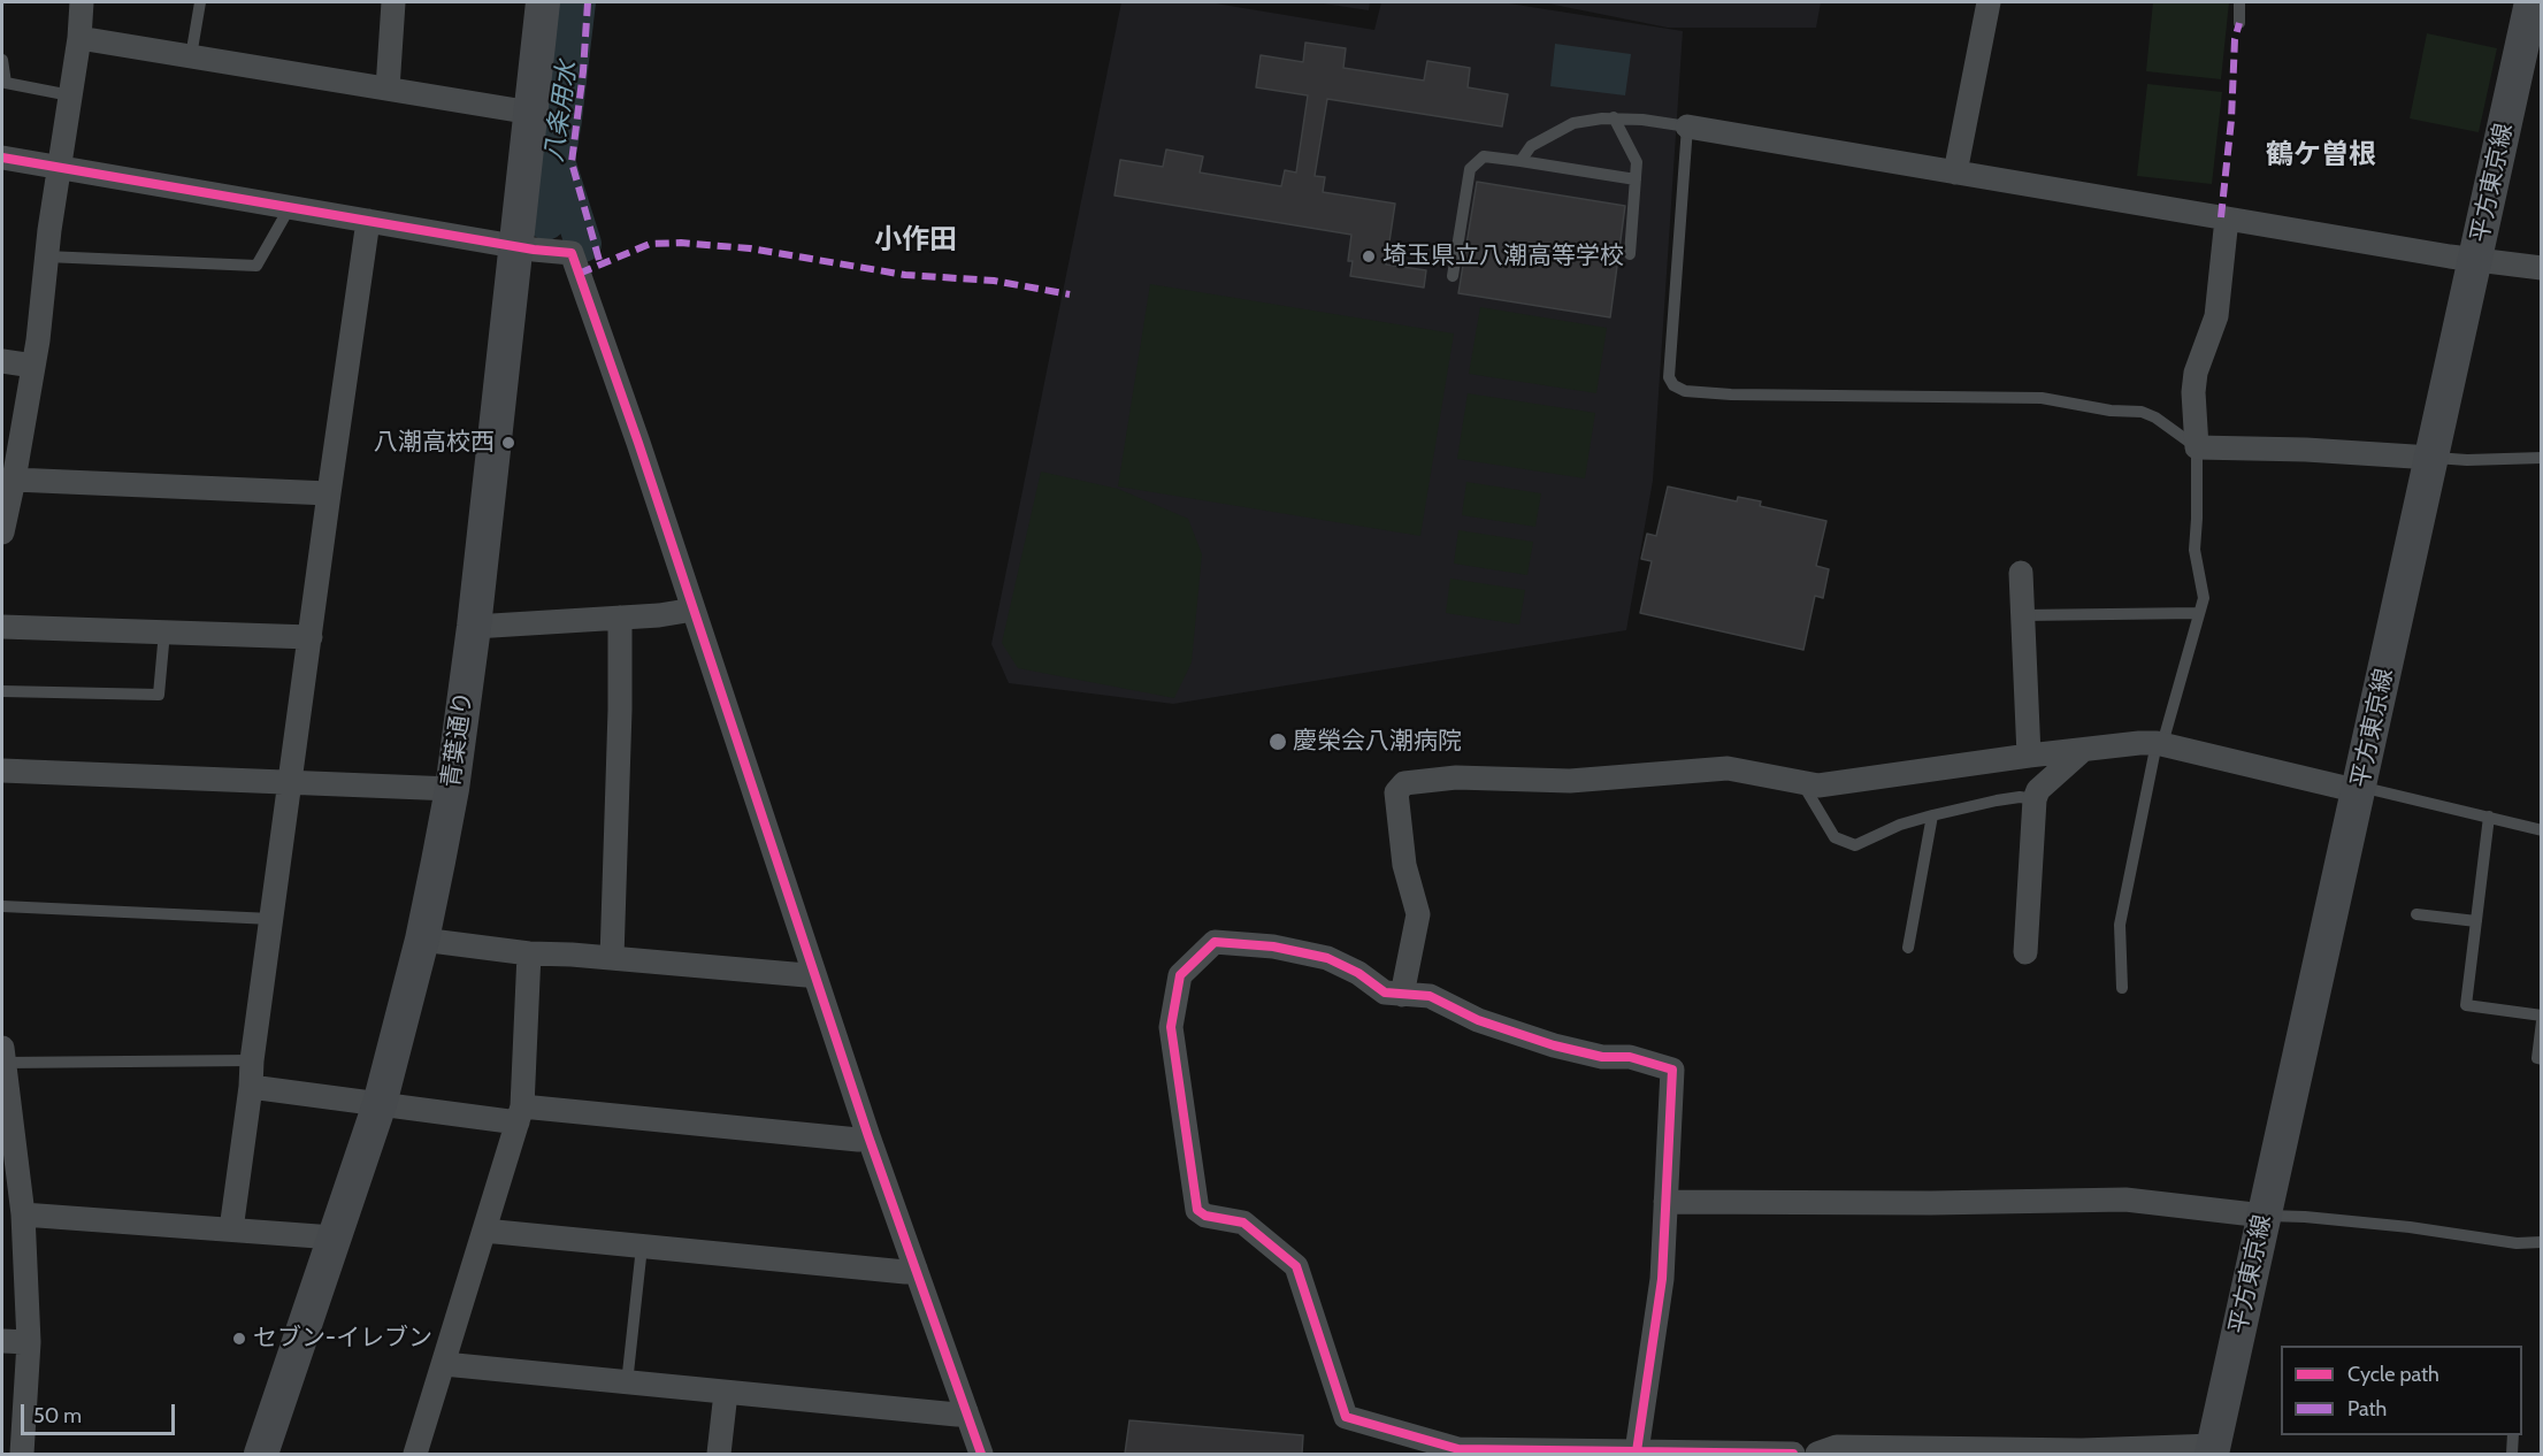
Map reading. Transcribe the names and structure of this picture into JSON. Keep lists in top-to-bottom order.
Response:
{
  "streets": {
    "street": ["平方東京線", "青葉通り"]
  },
  "districts": ["鶴ケ曽根", "小作田"],
  "water": ["八条用水"],
  "places": [
    "埼玉県立八潮高等学校",
    "八潮高校西",
    "慶榮会八潮病院",
    "セブン-イレブン"
  ],
  "legend": ["Cycle path", "Path"],
  "scale_bar": "50 m"
}
